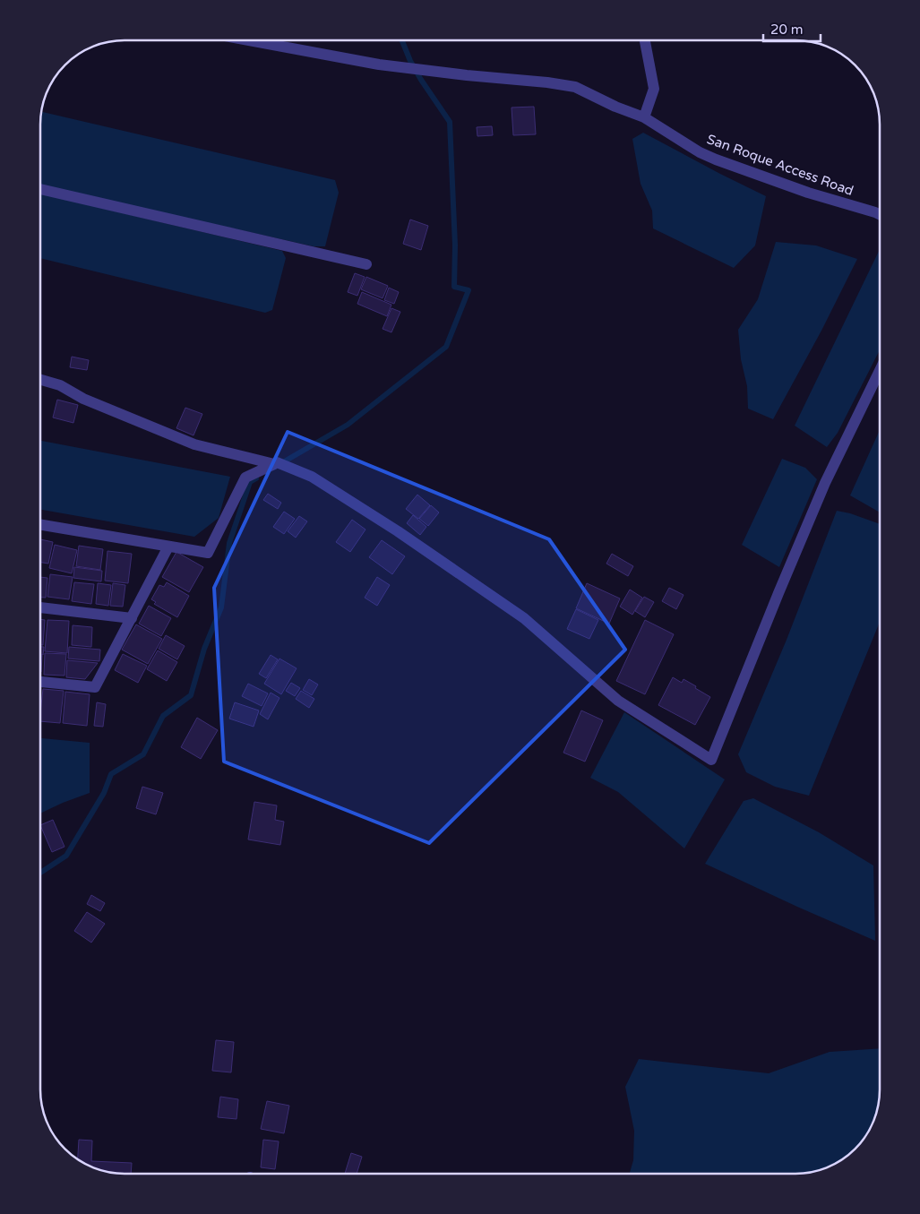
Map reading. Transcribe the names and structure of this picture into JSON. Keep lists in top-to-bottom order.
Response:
{
  "streets": {
    "street": ["San Roque Access Road"]
  },
  "scale_bar": "20 m"
}
